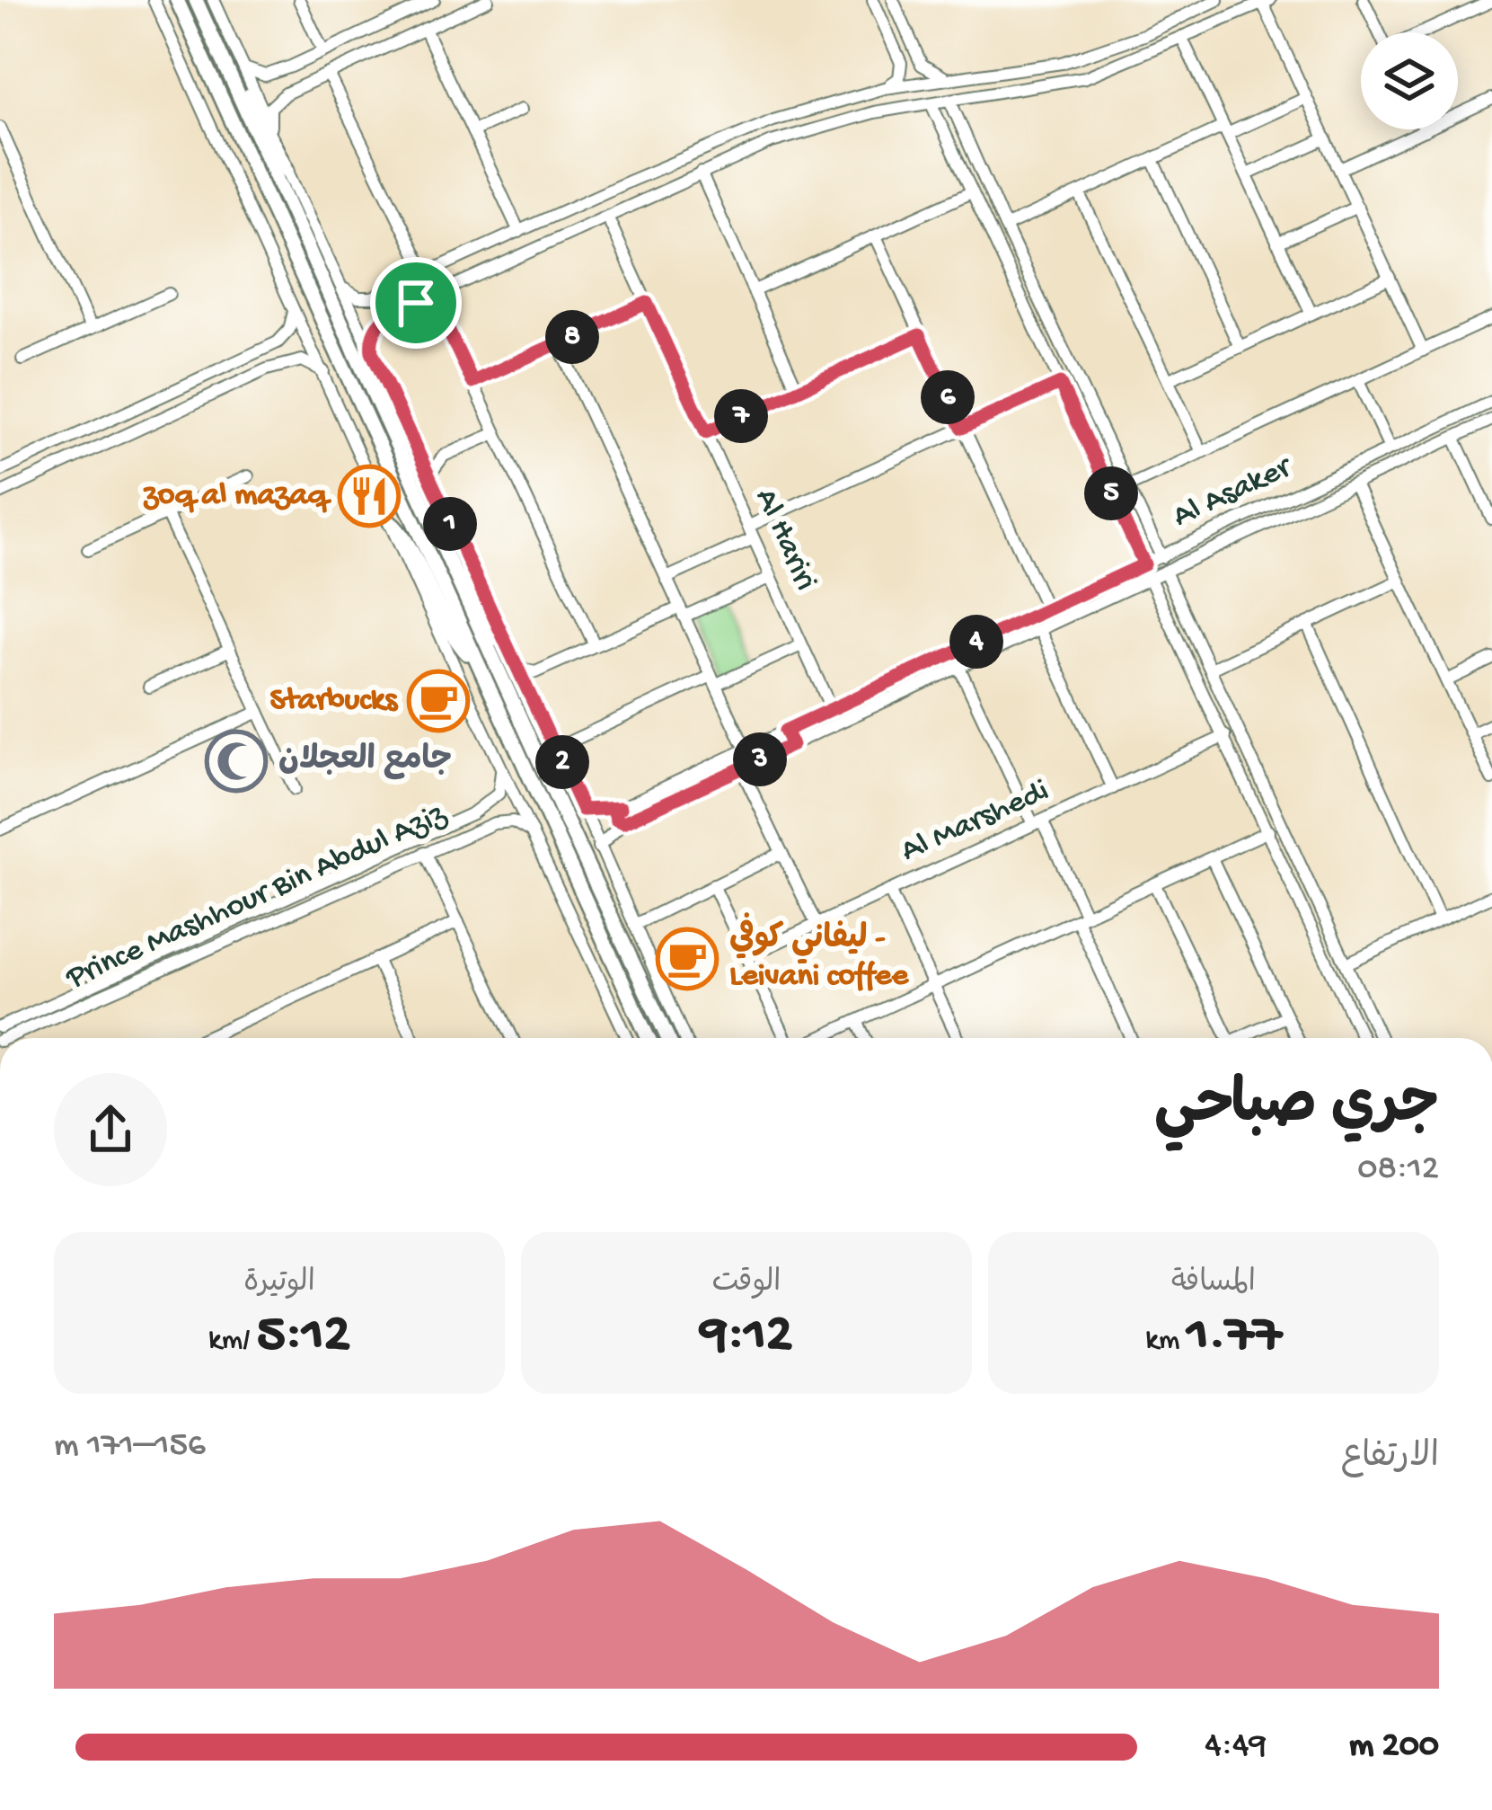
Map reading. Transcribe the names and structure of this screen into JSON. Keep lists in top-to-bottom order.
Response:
{
  "streets": {
    "street": [
      "Al Asaker",
      "Al Hariri",
      "Al Marshedi",
      "Prince Mashhour Bin Abdul Aziz"
    ]
  },
  "crossings": [
    ["Al Asaker", "Al Hariri"]
  ],
  "places": {
    "restaurant": ["zoq al mazaq"],
    "cafe": ["Starbucks", "ليفاني كوفي - Leivani coffee"],
    "mosque": ["جامع العجلان"]
  },
  "page": {
    "pins": [
      "8",
      "6",
      "7",
      "5",
      "1",
      "4",
      "3",
      "2"
    ],
    "heading": ["جري صباحي", "08:12"],
    "stats": [
      ["المسافة", "1.77 km"],
      ["الوقت", "9:12"],
      ["الوتيرة", "5:12 /km"]
    ],
    "chart": ["الارتفاع", "156–171 m"],
    "list": [
      {
        "name": "200 m",
        "note": "4:49"
      }
    ]
  }
}
